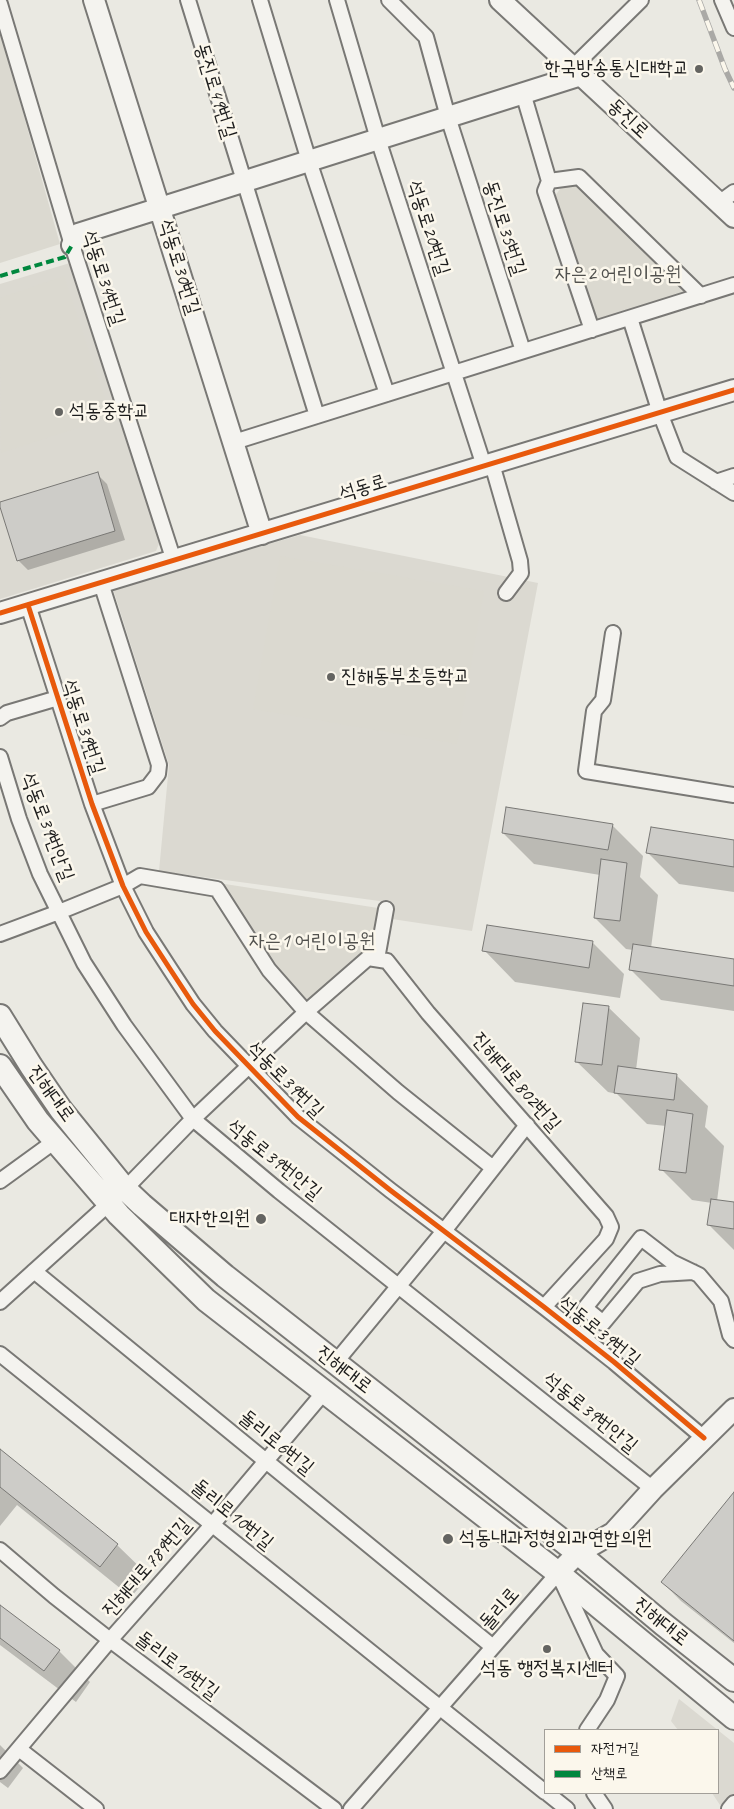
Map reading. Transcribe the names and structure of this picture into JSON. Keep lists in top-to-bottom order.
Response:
{
  "streets": {
    "main road": ["진해대로"],
    "street": [
      "동진로49번길",
      "동진로",
      "석동로20번길",
      "동진로35번길",
      "석동로30번길",
      "석동로34번길",
      "석동로",
      "석동로39번길",
      "석동로39번안길",
      "진해대로802번길",
      "돌리로6번길",
      "돌리로10번길",
      "진해대로789번길",
      "돌리로",
      "돌리로16번길"
    ]
  },
  "crossings": [
    ["석동로20번길", "석동로"],
    ["석동로30번길", "석동로"],
    ["석동로34번길", "석동로"],
    ["석동로", "석동로39번길"],
    ["석동로39번길", "진해대로802번길"],
    ["진해대로", "진해대로789번길"],
    ["진해대로", "돌리로"],
    ["돌리로6번길", "진해대로789번길"],
    ["돌리로6번길", "돌리로"],
    ["돌리로10번길", "진해대로789번길"],
    ["돌리로10번길", "돌리로"],
    ["진해대로789번길", "돌리로16번길"]
  ],
  "parks": ["자은2 어린이공원", "자은1 어린이공원"],
  "places": [
    "한국방송통신대학교",
    "석동중학교",
    "진해동부초등학교",
    "대자한의원",
    "석동내과정형외과연합의원",
    "석동 행정복지센터"
  ],
  "legend": ["자전거길", "산책로"]
}
